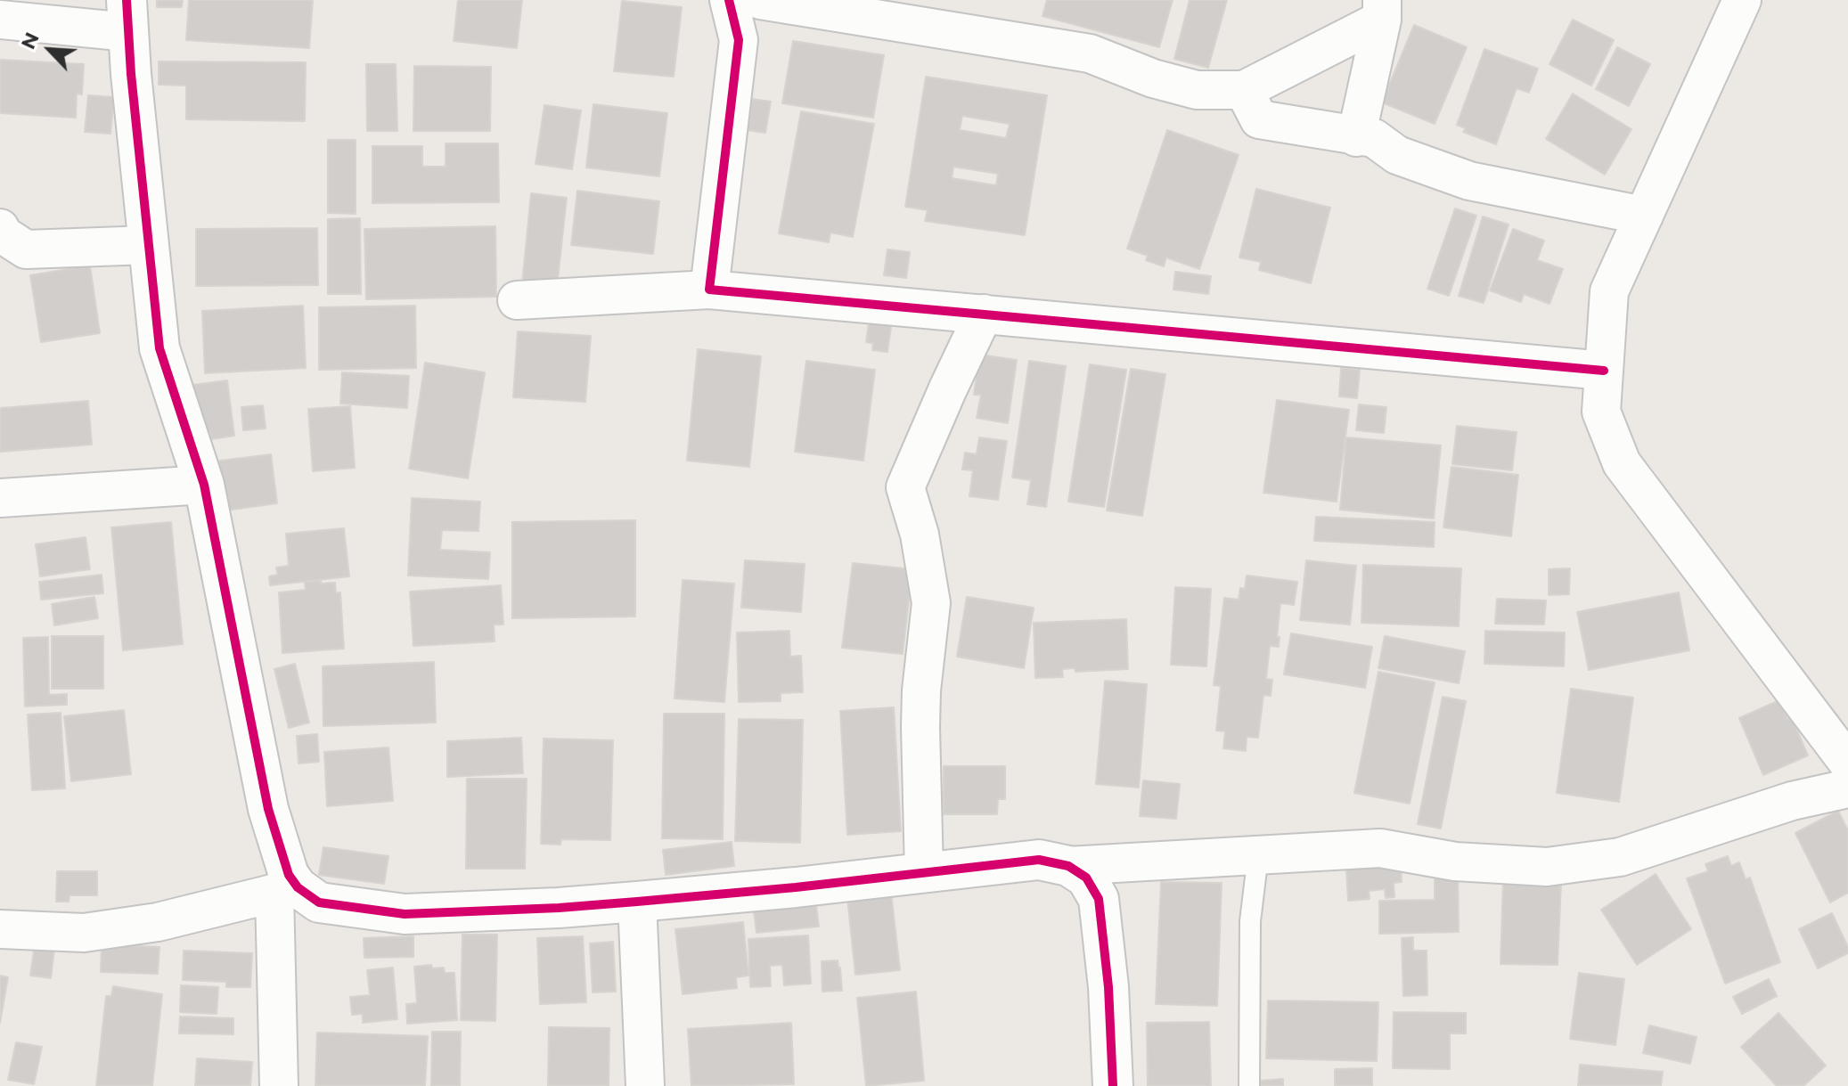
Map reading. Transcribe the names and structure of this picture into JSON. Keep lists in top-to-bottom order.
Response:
{
  "north": "top left"
}
